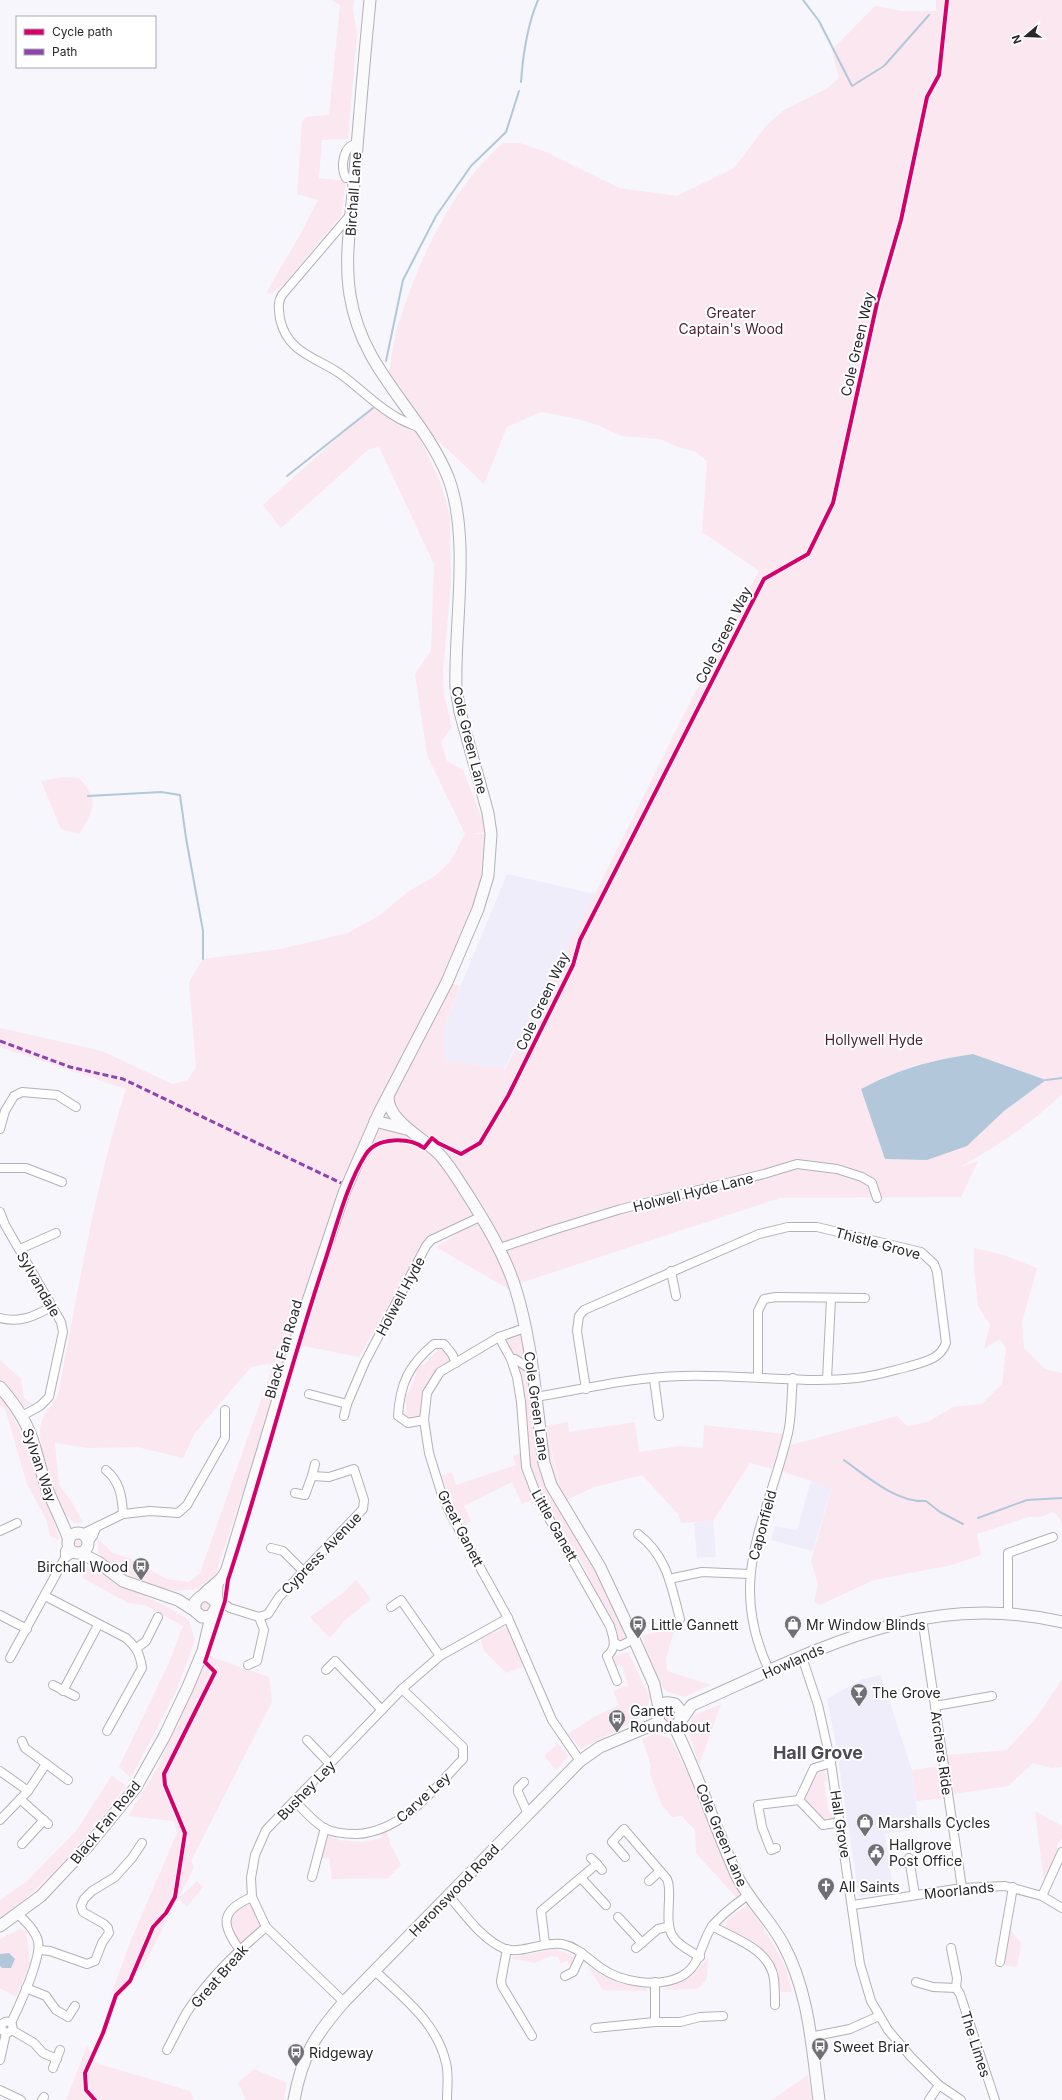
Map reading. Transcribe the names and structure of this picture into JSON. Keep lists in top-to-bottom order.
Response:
{
  "streets": {
    "street": [
      "Birchall Lane",
      "Cole Green Lane",
      "Holwell Hyde Lane",
      "Thistle Grove",
      "Sylvandale",
      "Holwell Hyde",
      "Black Fan Road",
      "Sylvan Way",
      "Little Ganett",
      "Caponfield",
      "Great Ganett",
      "Cypress Avenue",
      "Howlands",
      "Archers Ride",
      "Bushey Ley",
      "Carve Ley",
      "Hall Grove",
      "Heronswood Road",
      "Moorlands",
      "Great Break",
      "The Limes"
    ],
    "cycle path": ["Cole Green Way"]
  },
  "crossings": [
    ["Birchall Lane", "Cole Green Lane"],
    ["Cole Green Lane", "Holwell Hyde Lane"],
    ["Cole Green Lane", "Thistle Grove"],
    ["Cole Green Lane", "Holwell Hyde"],
    ["Cole Green Lane", "Black Fan Road"],
    ["Cole Green Lane", "Great Ganett"],
    ["Cole Green Lane", "Howlands"],
    ["Cole Green Lane", "Heronswood Road"],
    ["Thistle Grove", "Caponfield"],
    ["Sylvandale", "Sylvan Way"],
    ["Little Ganett", "Great Ganett"],
    ["Caponfield", "Howlands"],
    ["Great Ganett", "Bushey Ley"],
    ["Great Ganett", "Heronswood Road"],
    ["Howlands", "Archers Ride"],
    ["Howlands", "Hall Grove"],
    ["Howlands", "Heronswood Road"],
    ["Archers Ride", "Moorlands"],
    ["Bushey Ley", "Carve Ley"],
    ["Bushey Ley", "Heronswood Road"],
    ["Bushey Ley", "Great Break"],
    ["Hall Grove", "Moorlands"]
  ],
  "districts": ["Hall Grove"],
  "parks": ["Greater Captain's Wood", "Hollywell Hyde"],
  "places": {
    "bus stop": [
      "Birchall Wood",
      "Little Gannett",
      "Ganett Roundabout",
      "Sweet Briar",
      "Ridgeway"
    ],
    "shop": ["Mr Window Blinds", "Marshalls Cycles"],
    "bar": ["The Grove"],
    "public building": ["Hallgrove Post Office"],
    "church": ["All Saints"]
  },
  "legend": ["Cycle path", "Path"],
  "north": "left"
}
